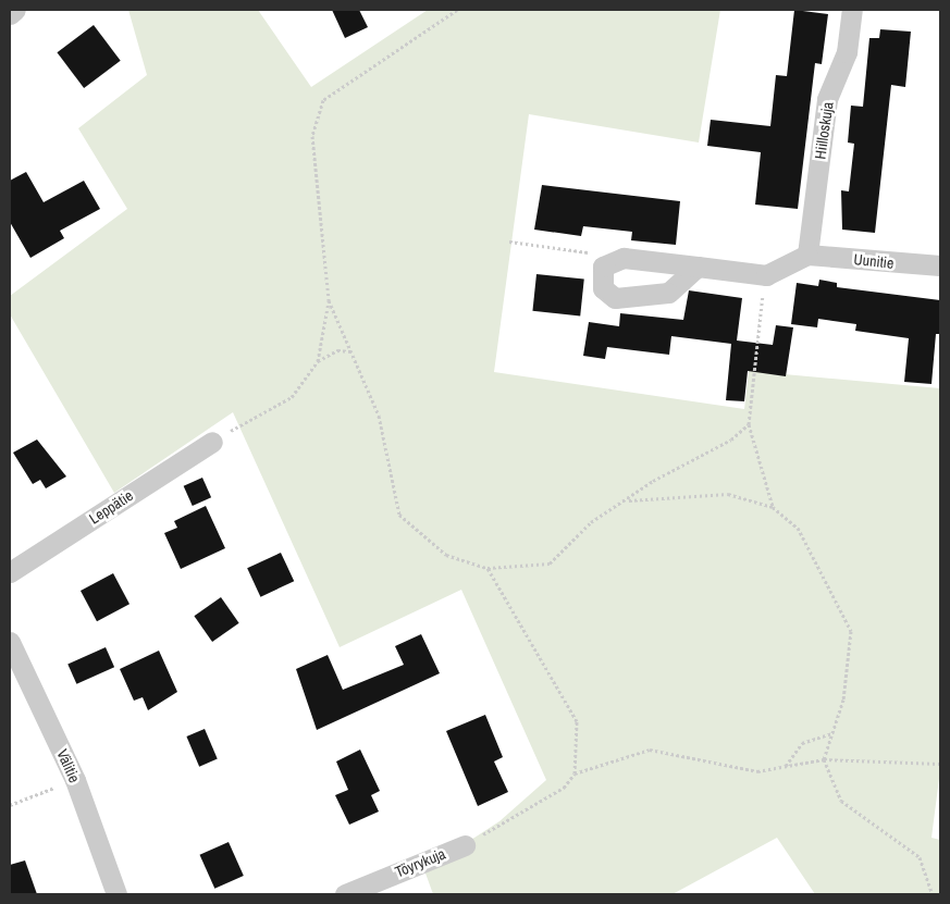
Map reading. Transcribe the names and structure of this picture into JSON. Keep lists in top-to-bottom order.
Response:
{
  "streets": {
    "street": [
      "Hiilloskuja",
      "Uunitie",
      "Leppätie",
      "Välitie",
      "Töyrykuja"
    ]
  },
  "crossings": [
    ["Hiilloskuja", "Uunitie"]
  ]
}
